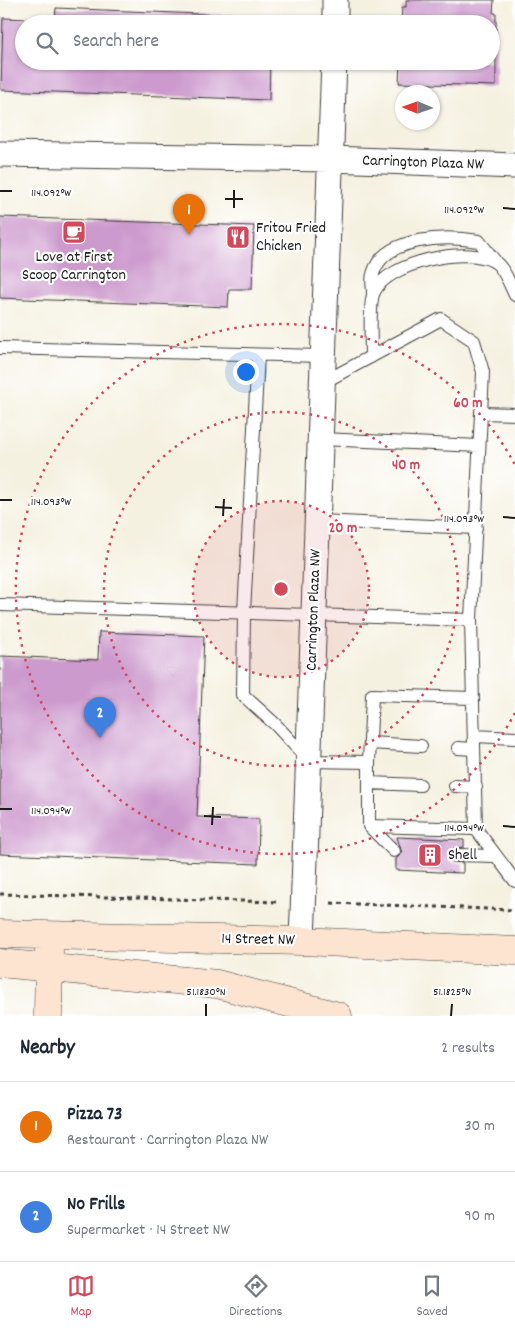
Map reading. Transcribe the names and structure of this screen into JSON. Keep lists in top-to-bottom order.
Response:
{
  "streets": {
    "main road": ["14 Street NW"],
    "street": ["Carrington Plaza NW"]
  },
  "crossings": [
    ["Carrington Plaza NW", "14 Street NW"]
  ],
  "places": {
    "cafe": ["Love at First Scoop Carrington"],
    "restaurant": ["Fritou Fried Chicken"],
    "building": ["Shell"]
  },
  "north": "left",
  "page": {
    "search": "Search here",
    "pins": ["1", "2"],
    "heading": ["Nearby", "2 results"],
    "list": [
      {
        "mark": "1",
        "name": "Pizza 73",
        "note": "Restaurant · Carrington Plaza NW",
        "value": "30 m"
      },
      {
        "mark": "2",
        "name": "No Frills",
        "note": "Supermarket · 14 Street NW",
        "value": "90 m"
      }
    ],
    "nav": ["Map", "Directions", "Saved"]
  },
  "coordinates": [
    "114.092°W",
    "114.093°W",
    "114.094°W",
    "51.1830°N",
    "51.1825°N"
  ],
  "rings": ["60 m", "40 m", "20 m"]
}
